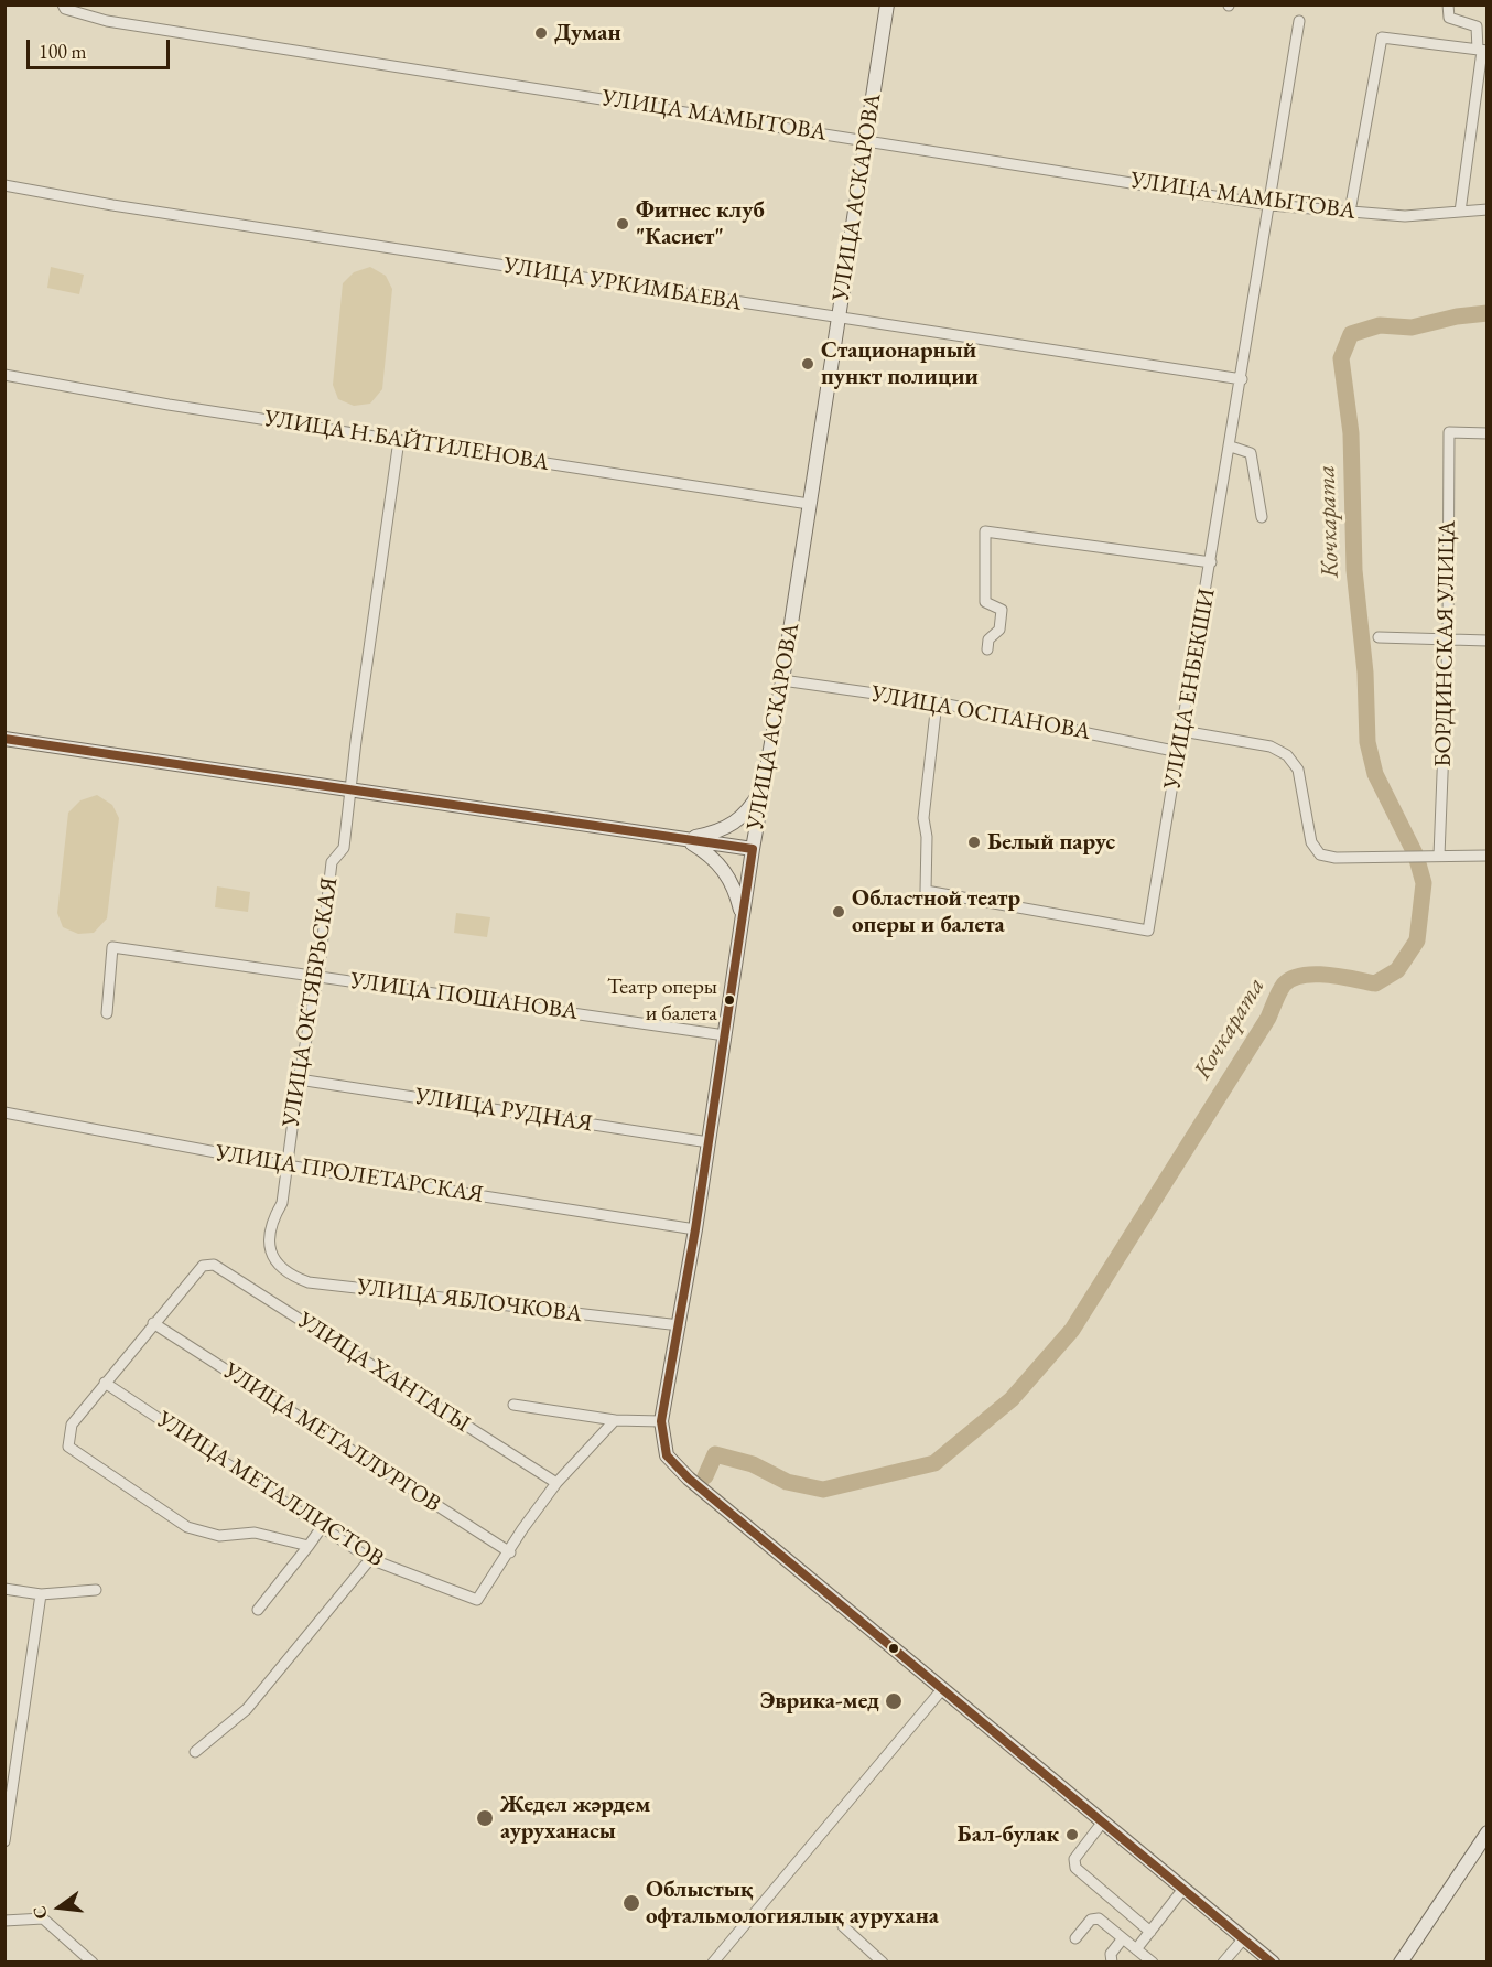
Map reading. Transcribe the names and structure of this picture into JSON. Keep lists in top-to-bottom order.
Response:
{
  "streets": {
    "main road": ["УЛИЦА АСКАРОВА"],
    "street": [
      "УЛИЦА МАМЫТОВА",
      "УЛИЦА УРКИМБАЕВА",
      "УЛИЦА Н.БАЙТИЛЕНОВА",
      "БОРДИНСКАЯ УЛИЦА",
      "УЛИЦА ЕНБЕКШИ",
      "УЛИЦА ОСПАНОВА",
      "УЛИЦА ПОШАНОВА",
      "УЛИЦА ОКТЯБРЬСКАЯ",
      "УЛИЦА РУДНАЯ",
      "УЛИЦА ПРОЛЕТАРСКАЯ",
      "УЛИЦА ЯБЛОЧКОВА",
      "УЛИЦА ХАНТАГЫ",
      "УЛИЦА МЕТАЛЛУРГОВ",
      "УЛИЦА МЕТАЛЛИСТОВ"
    ]
  },
  "crossings": [
    ["УЛИЦА МАМЫТОВА", "УЛИЦА АСКАРОВА"],
    ["УЛИЦА МАМЫТОВА", "УЛИЦА ЕНБЕКШИ"],
    ["УЛИЦА АСКАРОВА", "УЛИЦА УРКИМБАЕВА"],
    ["УЛИЦА АСКАРОВА", "УЛИЦА Н.БАЙТИЛЕНОВА"],
    ["УЛИЦА АСКАРОВА", "УЛИЦА ОСПАНОВА"],
    ["УЛИЦА АСКАРОВА", "УЛИЦА ПОШАНОВА"],
    ["УЛИЦА АСКАРОВА", "УЛИЦА РУДНАЯ"],
    ["УЛИЦА АСКАРОВА", "УЛИЦА ПРОЛЕТАРСКАЯ"],
    ["УЛИЦА АСКАРОВА", "УЛИЦА ЯБЛОЧКОВА"],
    ["УЛИЦА УРКИМБАЕВА", "УЛИЦА ЕНБЕКШИ"],
    ["УЛИЦА Н.БАЙТИЛЕНОВА", "УЛИЦА ОКТЯБРЬСКАЯ"],
    ["УЛИЦА ЕНБЕКШИ", "УЛИЦА ОСПАНОВА"],
    ["УЛИЦА ПОШАНОВА", "УЛИЦА ОКТЯБРЬСКАЯ"],
    ["УЛИЦА ОКТЯБРЬСКАЯ", "УЛИЦА РУДНАЯ"],
    ["УЛИЦА ОКТЯБРЬСКАЯ", "УЛИЦА ПРОЛЕТАРСКАЯ"],
    ["УЛИЦА ОКТЯБРЬСКАЯ", "УЛИЦА ЯБЛОЧКОВА"],
    ["УЛИЦА ХАНТАГЫ", "УЛИЦА МЕТАЛЛУРГОВ"],
    ["УЛИЦА МЕТАЛЛУРГОВ", "УЛИЦА МЕТАЛЛИСТОВ"]
  ],
  "water": ["Кочкарата"],
  "places": [
    "Думан",
    "Фитнес клуб \"Касиет\"",
    "Стационарный пункт полиции",
    "Белый парус",
    "Областной театр оперы и балета",
    "Театр оперы и балета",
    "Эврика-мед",
    "Жедел жәрдем ауруханасы",
    "Бал-булак",
    "Облыстық офтальмологиялық аурухана"
  ],
  "scale_bar": "100 m",
  "north": "left"
}
